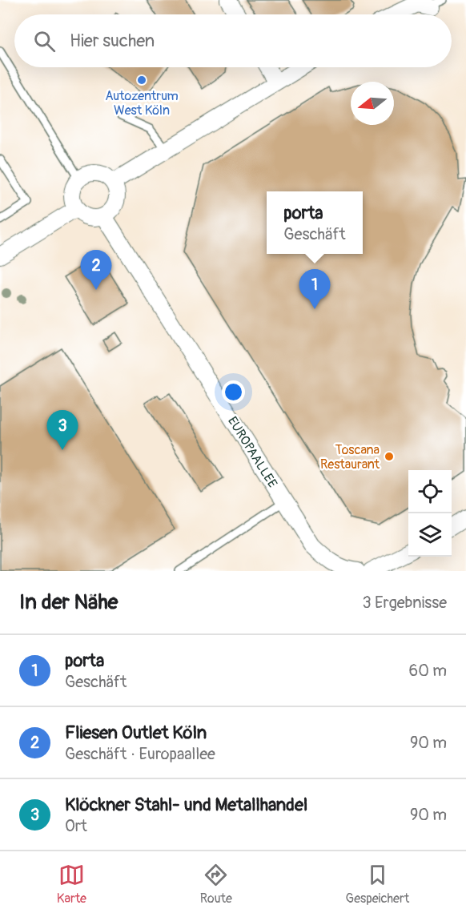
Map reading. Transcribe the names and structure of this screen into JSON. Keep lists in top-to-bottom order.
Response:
{
  "streets": {
    "street": ["EUROPAALLEE"]
  },
  "places": ["Autozentrum West Köln", "Toscana Restaurant"],
  "north": "left",
  "page": {
    "search": "Hier suchen",
    "popup": ["porta", "Geschäft"],
    "pins": ["2", "1", "3"],
    "heading": ["In der Nähe", "3 Ergebnisse"],
    "list": [
      {
        "mark": "1",
        "name": "porta",
        "note": "Geschäft",
        "value": "60 m"
      },
      {
        "mark": "2",
        "name": "Fliesen Outlet Köln",
        "note": "Geschäft · Europaallee",
        "value": "90 m"
      },
      {
        "mark": "3",
        "name": "Klöckner Stahl- und Metallhandel",
        "note": "Ort",
        "value": "90 m"
      }
    ],
    "nav": ["Karte", "Route", "Gespeichert"]
  }
}
